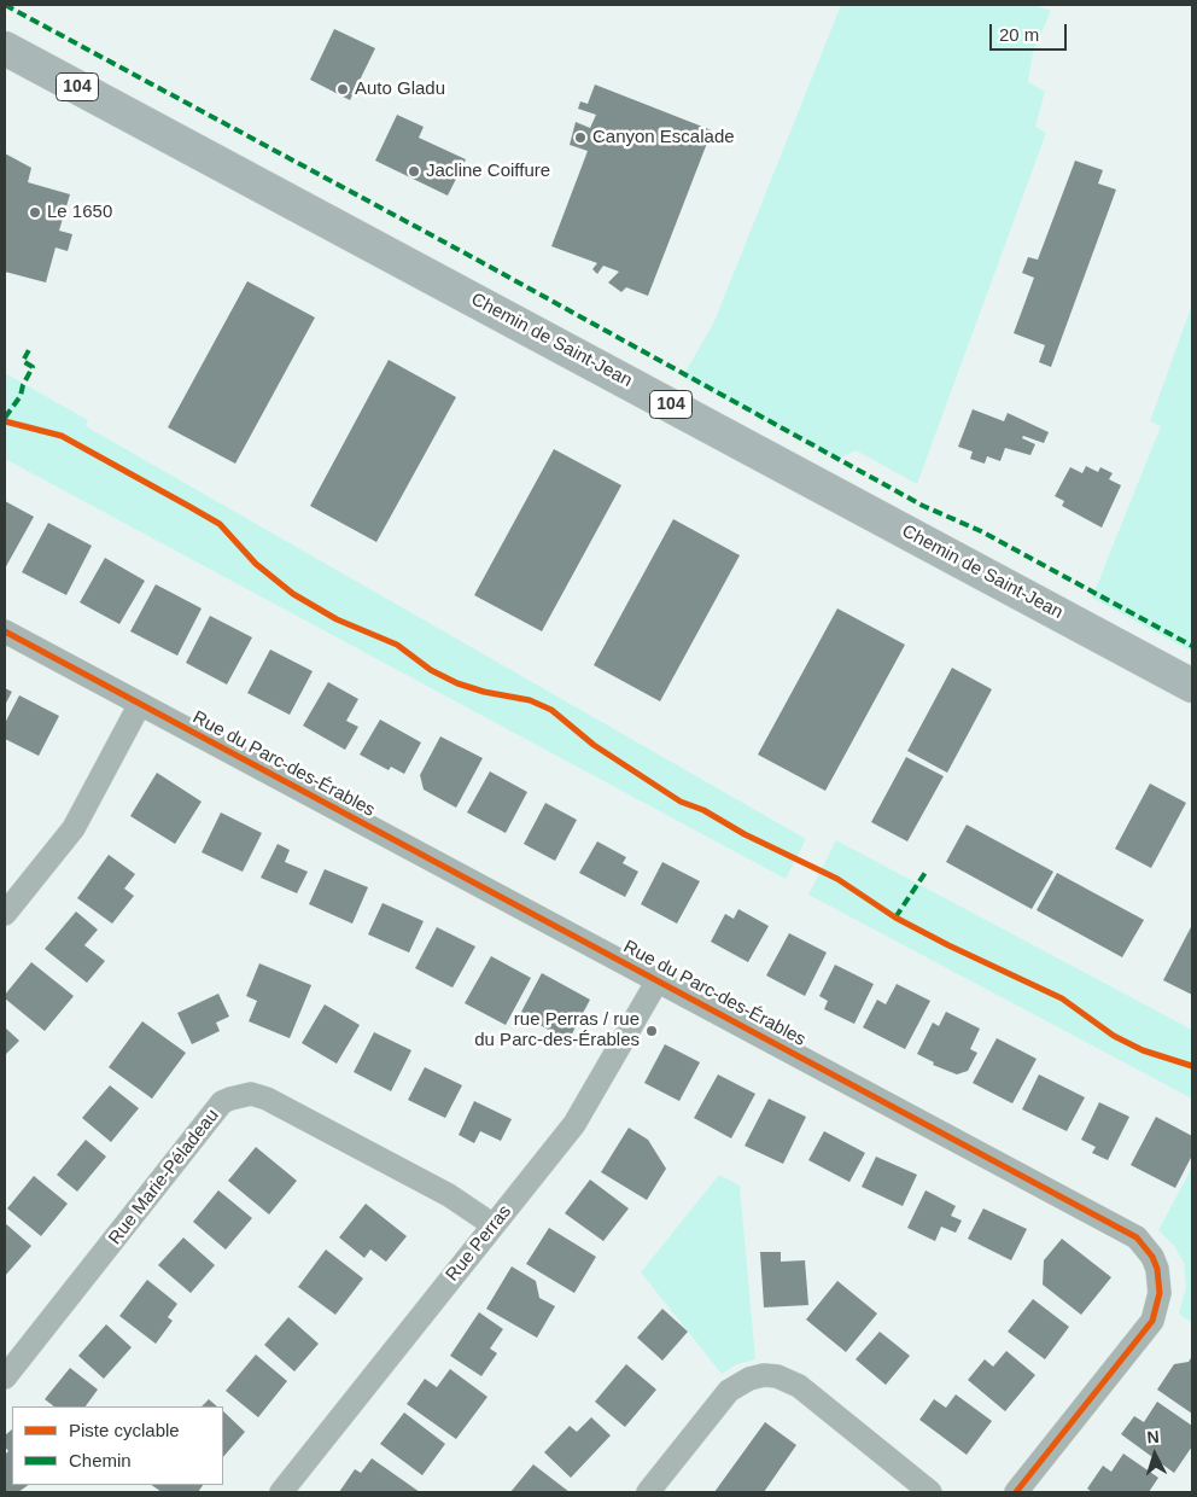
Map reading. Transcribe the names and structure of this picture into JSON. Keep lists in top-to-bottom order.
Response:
{
  "streets": {
    "main road": ["104", "Chemin de Saint-Jean"],
    "street": ["Rue du Parc-des-Érables", "Rue Marie-Péladeau", "Rue Perras"]
  },
  "crossings": [
    ["Rue du Parc-des-Érables", "Rue Perras"],
    ["Rue Marie-Péladeau", "Rue Perras"]
  ],
  "places": [
    "Auto Gladu",
    "Canyon Escalade",
    "Jacline Coiffure",
    "Le 1650",
    "rue Perras / rue du Parc-des-Érables"
  ],
  "legend": ["Piste cyclable", "Chemin"],
  "scale_bar": "20 m",
  "north": "top"
}
